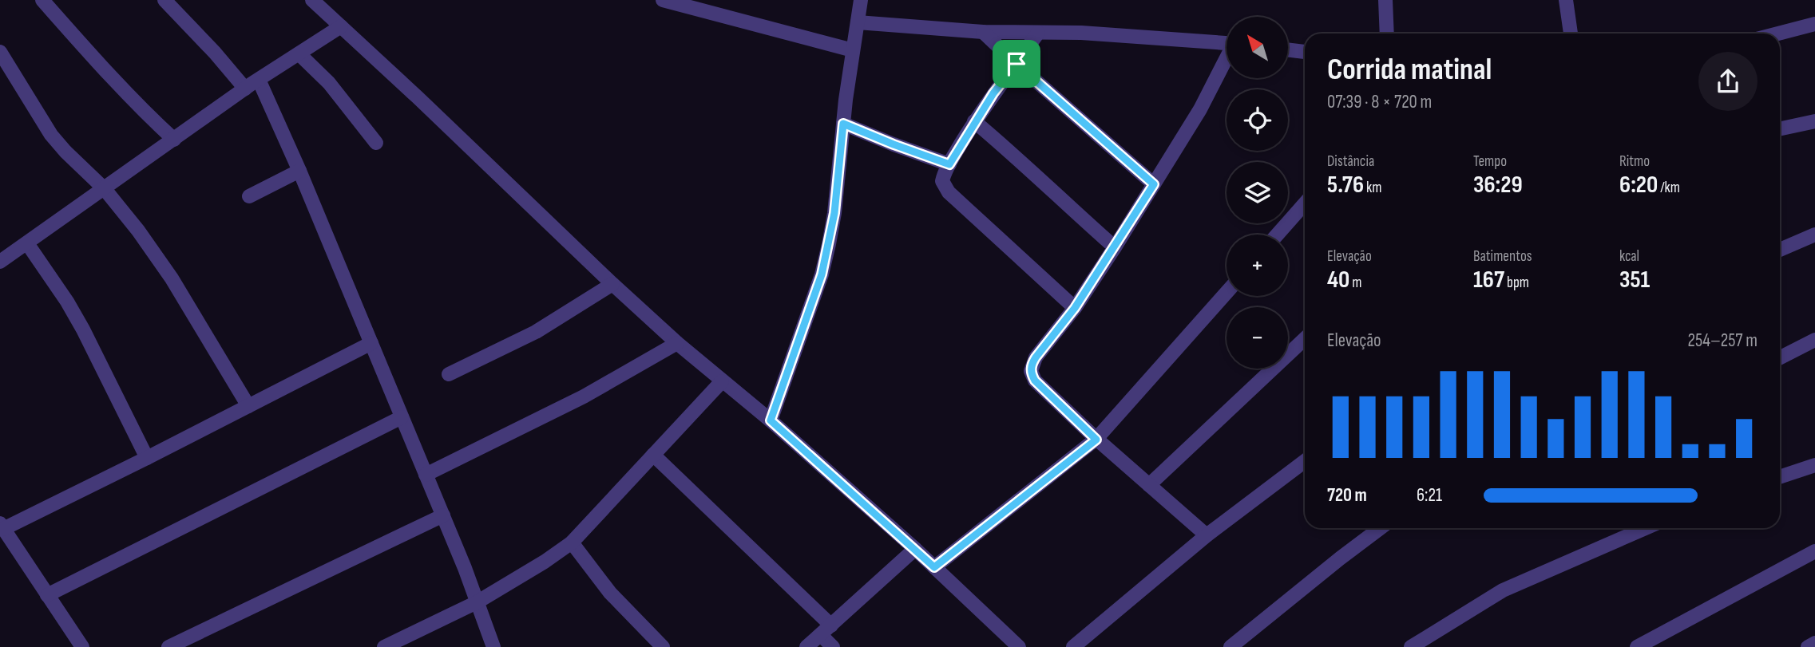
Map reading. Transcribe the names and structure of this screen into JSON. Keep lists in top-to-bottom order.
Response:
{
  "north": "top left",
  "page": {
    "map_buttons": ["+", "−"],
    "heading": ["Corrida matinal", "07:39 · 8 × 720 m"],
    "stats": [
      ["Distância", "5.76 km"],
      ["Tempo", "36:29"],
      ["Ritmo", "6:20 /km"],
      ["Elevação", "40 m"],
      ["Batimentos", "167 bpm"],
      ["kcal", "351"]
    ],
    "chart": ["Elevação", "254–257 m"],
    "list": [
      {
        "name": "720 m",
        "note": "6:21"
      }
    ]
  }
}
